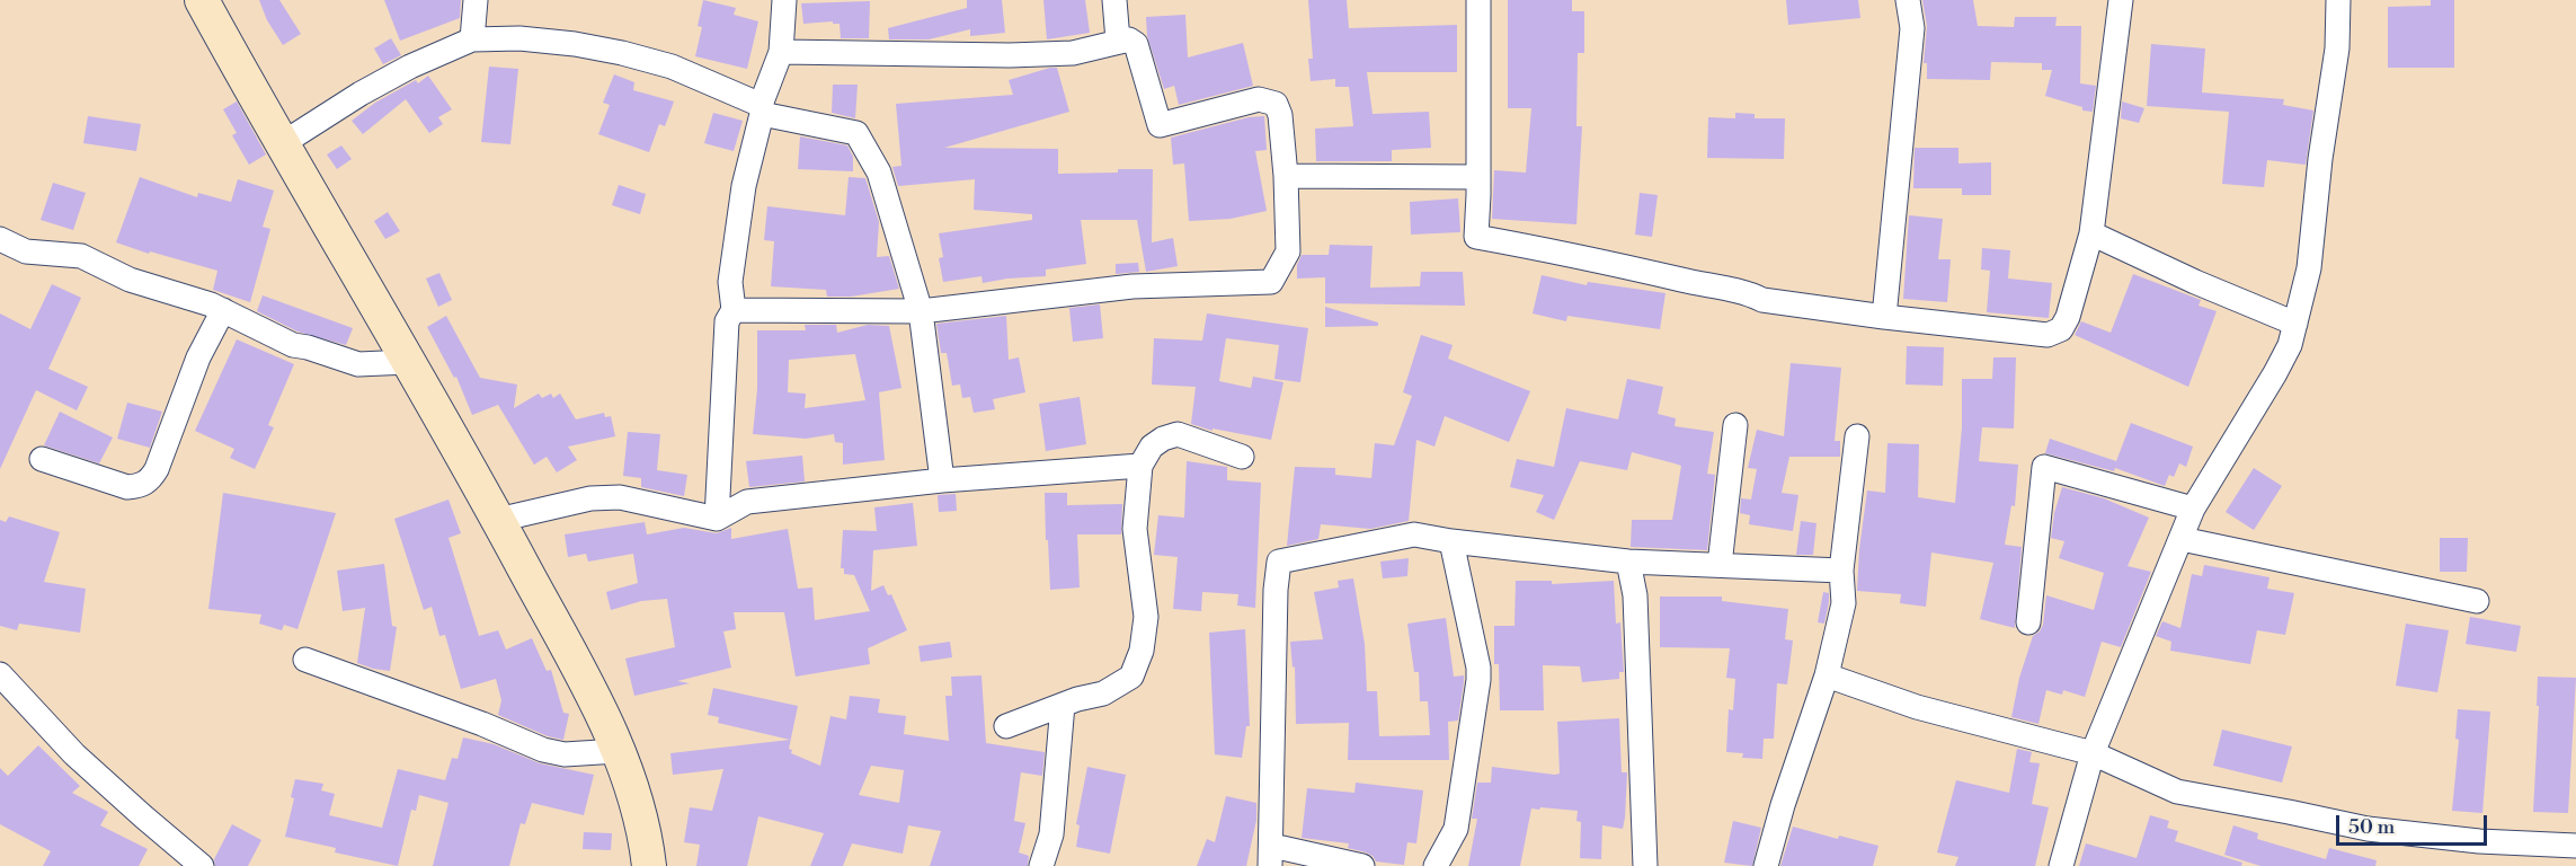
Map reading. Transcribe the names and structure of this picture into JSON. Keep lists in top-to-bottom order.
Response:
{
  "scale_bar": "50 m"
}
